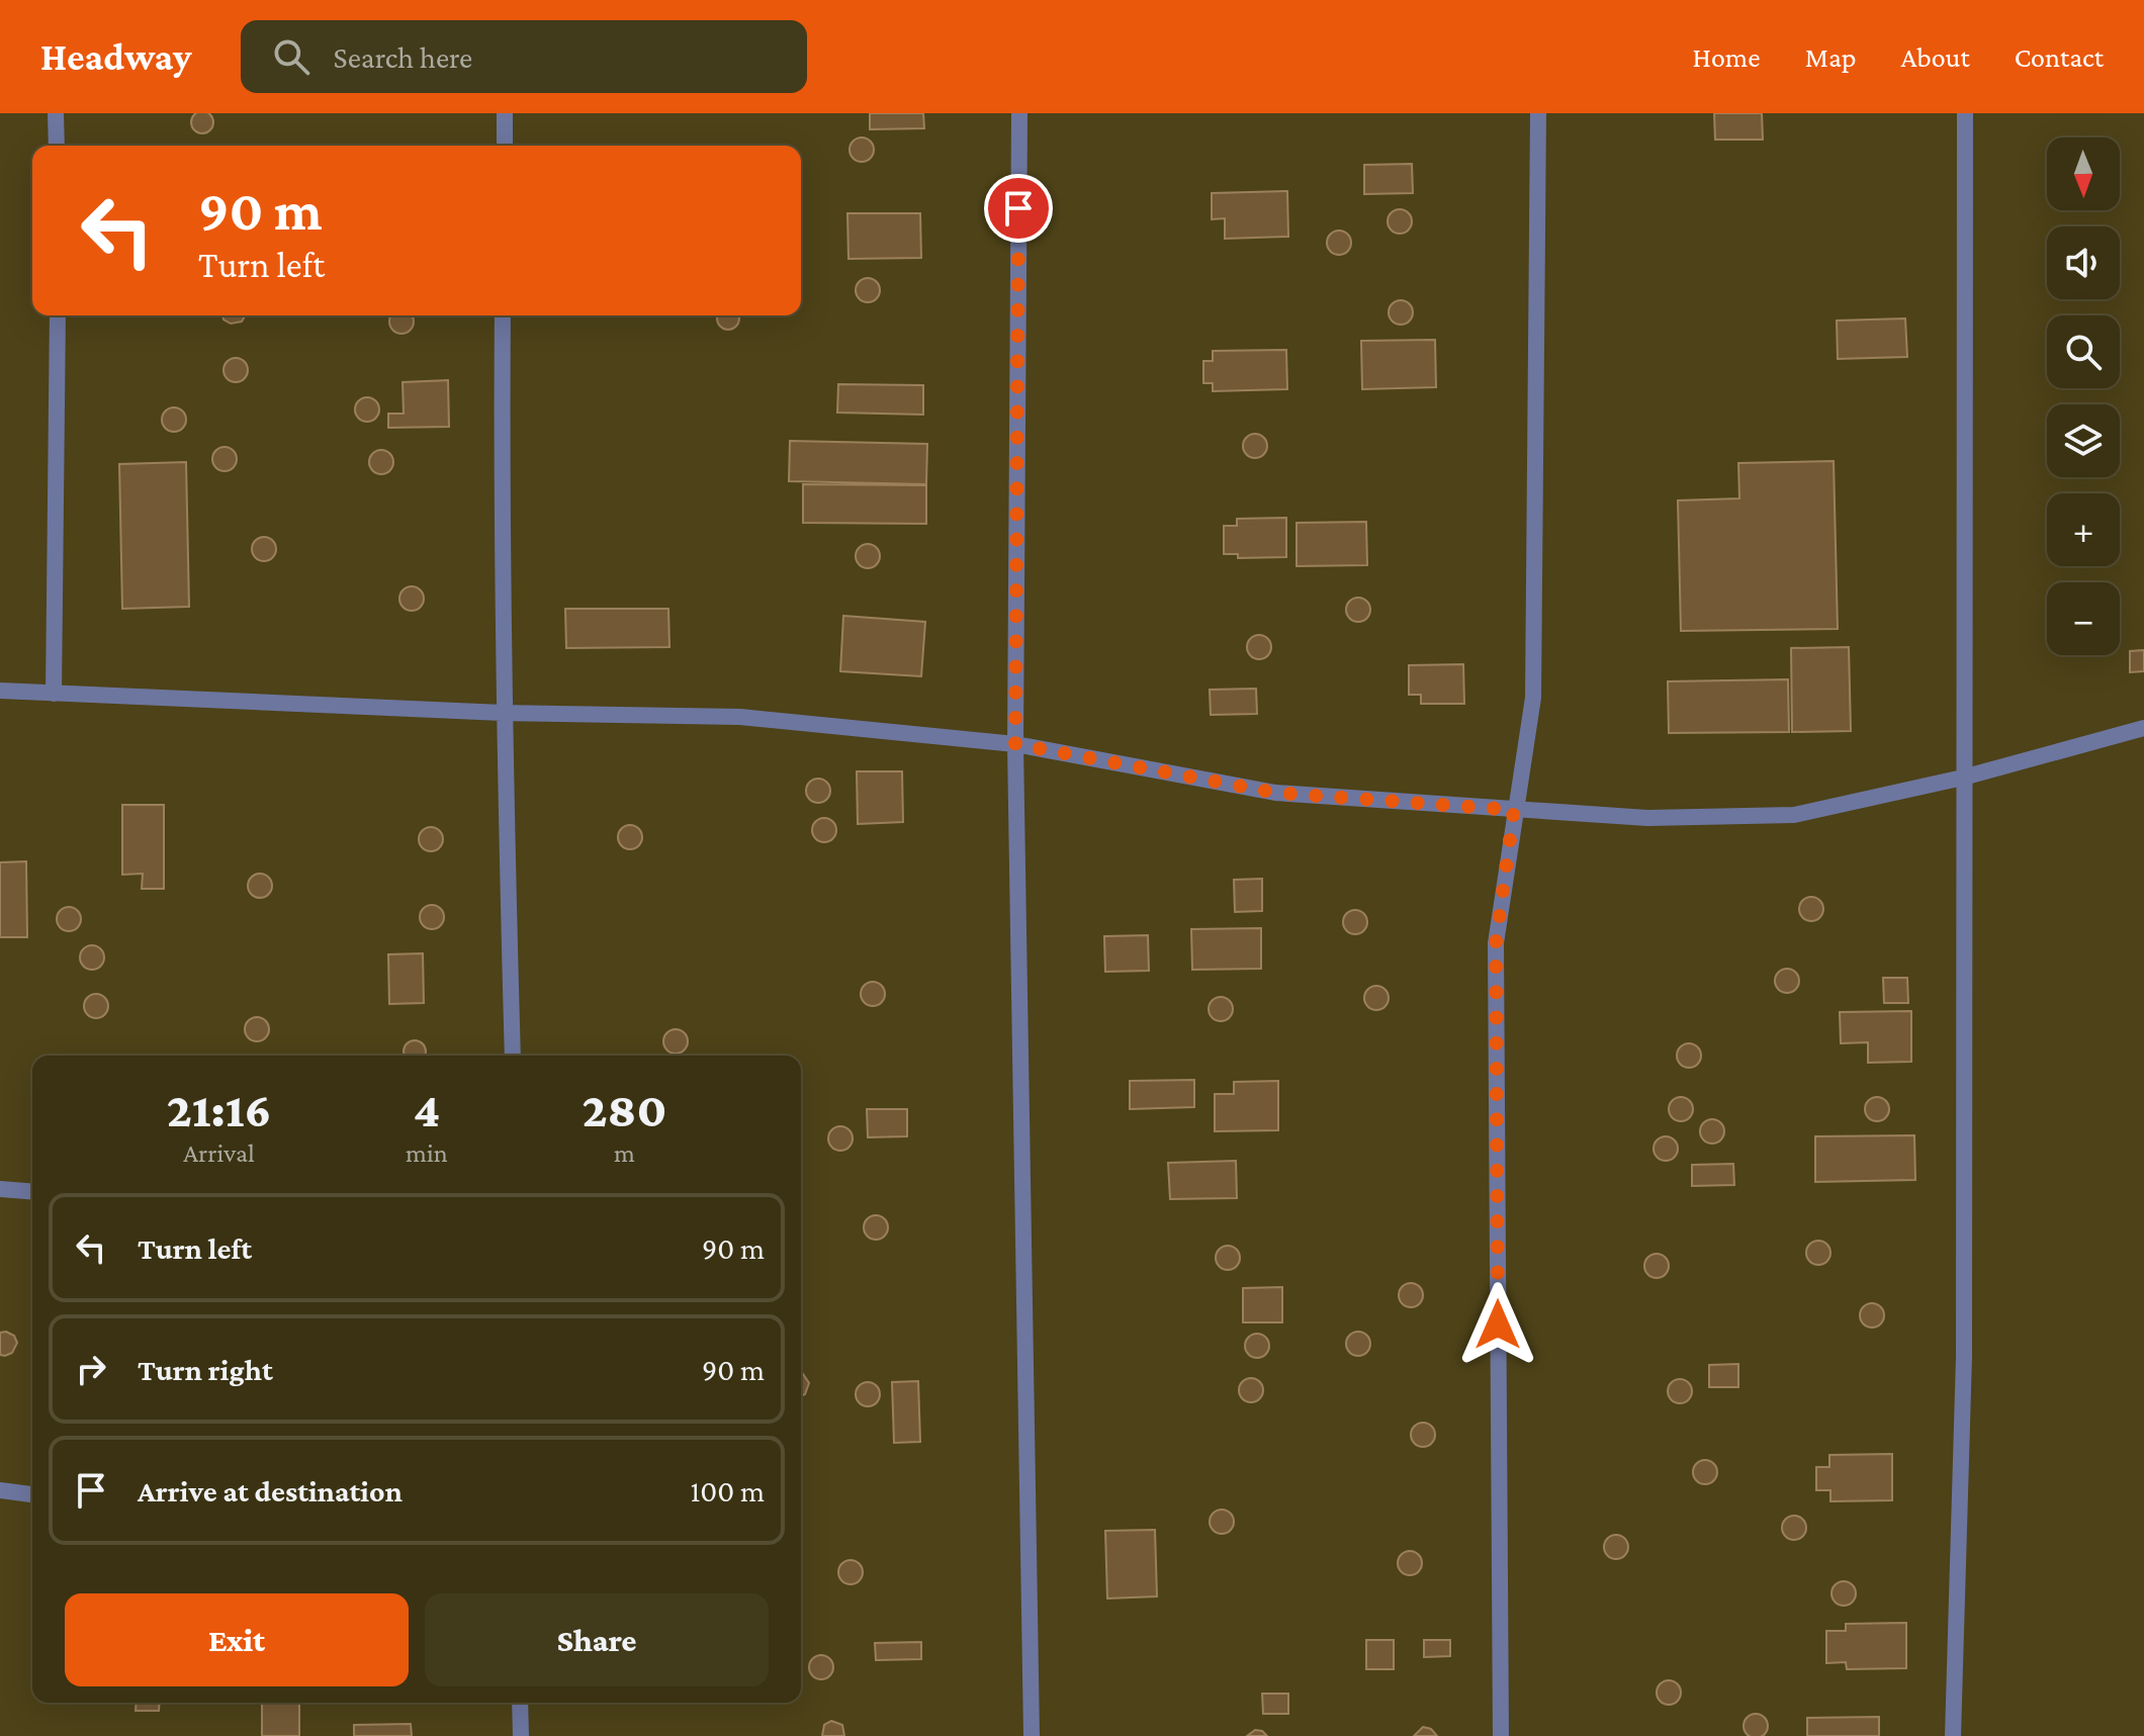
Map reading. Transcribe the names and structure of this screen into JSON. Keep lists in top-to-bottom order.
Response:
{
  "north": "bottom",
  "page": {
    "header": "Headway",
    "search": "Search here",
    "nav": [
      "Home",
      "Map",
      "About",
      "Contact"
    ],
    "map_buttons": ["+", "−"],
    "turn": ["90 m", "Turn left"],
    "eta": [
      "21:16",
      "Arrival",
      "4",
      "min",
      "280",
      "m"
    ],
    "list": [
      {
        "name": "Turn left",
        "value": "90 m"
      },
      {
        "name": "Turn right",
        "value": "90 m"
      },
      {
        "name": "Arrive at destination",
        "value": "100 m"
      }
    ],
    "buttons": ["Exit", "Share"]
  }
}
